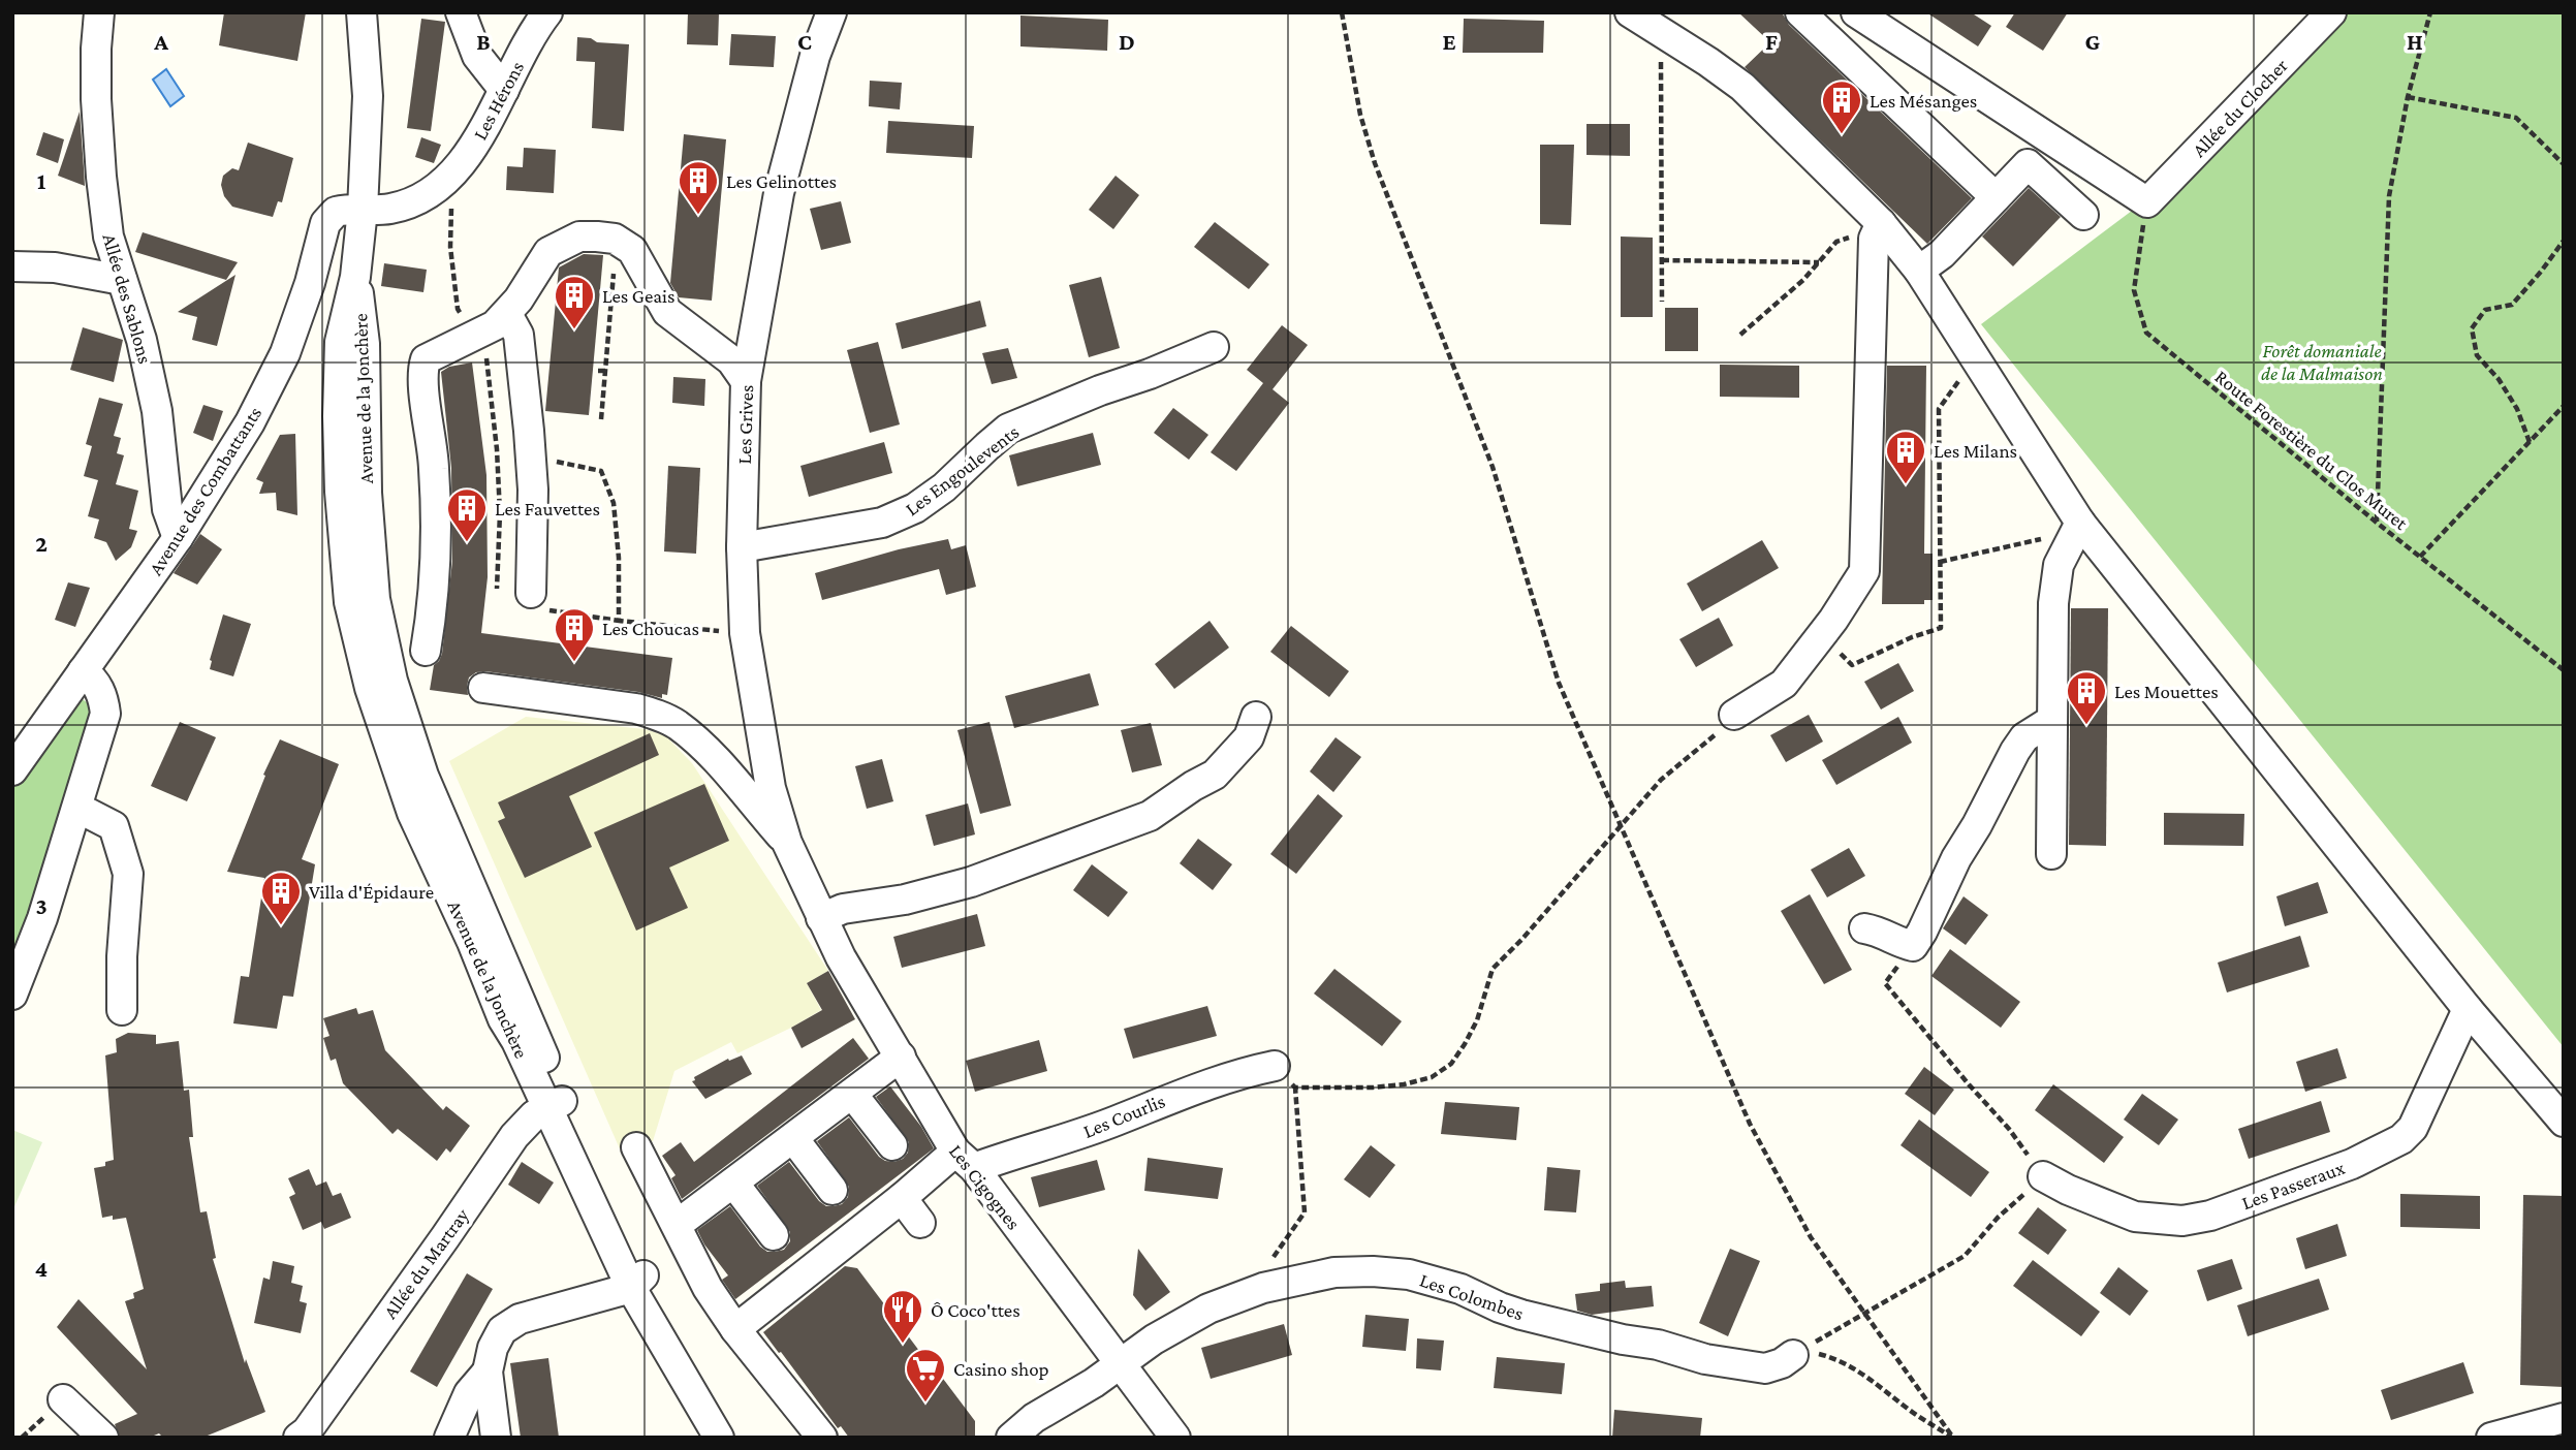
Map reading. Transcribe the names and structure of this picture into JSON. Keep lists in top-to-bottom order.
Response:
{
  "streets": {
    "street": [
      "Les Hérons",
      "Allée du Clocher",
      "Allée des Sablons",
      "Avenue de la Jonchère",
      "Les Grives",
      "Les Engoulevents",
      "Avenue des Combattants",
      "Les Courlis",
      "Les Passeraux",
      "Les Cigognes",
      "Allée du Martray",
      "Les Colombes"
    ],
    "path": ["Route Forestière du Clos Muret"]
  },
  "crossings": [
    ["Les Hérons", "Avenue de la Jonchère"],
    ["Les Hérons", "Avenue des Combattants"],
    ["Allée du Clocher", "Route Forestière du Clos Muret"],
    ["Allée des Sablons", "Avenue des Combattants"],
    ["Avenue de la Jonchère", "Avenue des Combattants"],
    ["Avenue de la Jonchère", "Allée du Martray"],
    ["Les Grives", "Les Engoulevents"],
    ["Les Grives", "Les Cigognes"],
    ["Les Courlis", "Les Cigognes"],
    ["Les Cigognes", "Les Colombes"]
  ],
  "parks": ["Forêt domaniale de la Malmaison"],
  "places": {
    "building": [
      "Les Mésanges",
      "Les Gelinottes",
      "Les Geais",
      "Les Milans",
      "Les Fauvettes",
      "Les Choucas",
      "Les Mouettes",
      "Villa d'Épidaure"
    ],
    "restaurant": ["Ô Coco'ttes"],
    "supermarket": ["Casino shop"]
  },
  "grid": {
    "columns": [
      "A",
      "B",
      "C",
      "D",
      "E",
      "F",
      "G",
      "H"
    ],
    "rows": [
      "1",
      "2",
      "3",
      "4"
    ]
  }
}
